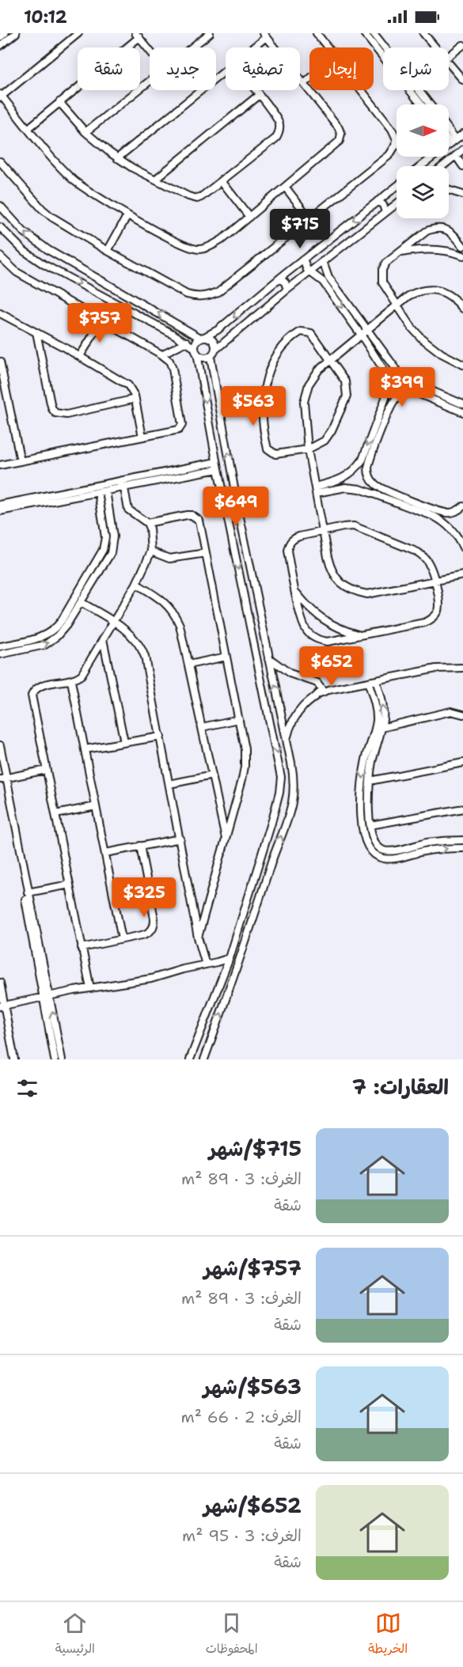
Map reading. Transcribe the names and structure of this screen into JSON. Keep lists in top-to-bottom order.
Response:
{
  "north": "right",
  "page": {
    "status": "10:12",
    "chip": [
      "شراء",
      "إيجار",
      "تصفية",
      "جديد",
      "شقة"
    ],
    "price": [
      "$715",
      "$757",
      "$399",
      "$563",
      "$649",
      "$652",
      "$325"
    ],
    "heading": "العقارات: 7",
    "list": [
      {
        "name": "$715/شهر",
        "note": "الغرف: 3 · 89 m² · شقة"
      },
      {
        "name": "$757/شهر",
        "note": "الغرف: 3 · 89 m² · شقة"
      },
      {
        "name": "$563/شهر",
        "note": "الغرف: 2 · 66 m² · شقة"
      },
      {
        "name": "$652/شهر",
        "note": "الغرف: 3 · 95 m² · شقة"
      }
    ],
    "tabs": ["الخريطة", "المحفوظات", "الرئيسية"]
  }
}
